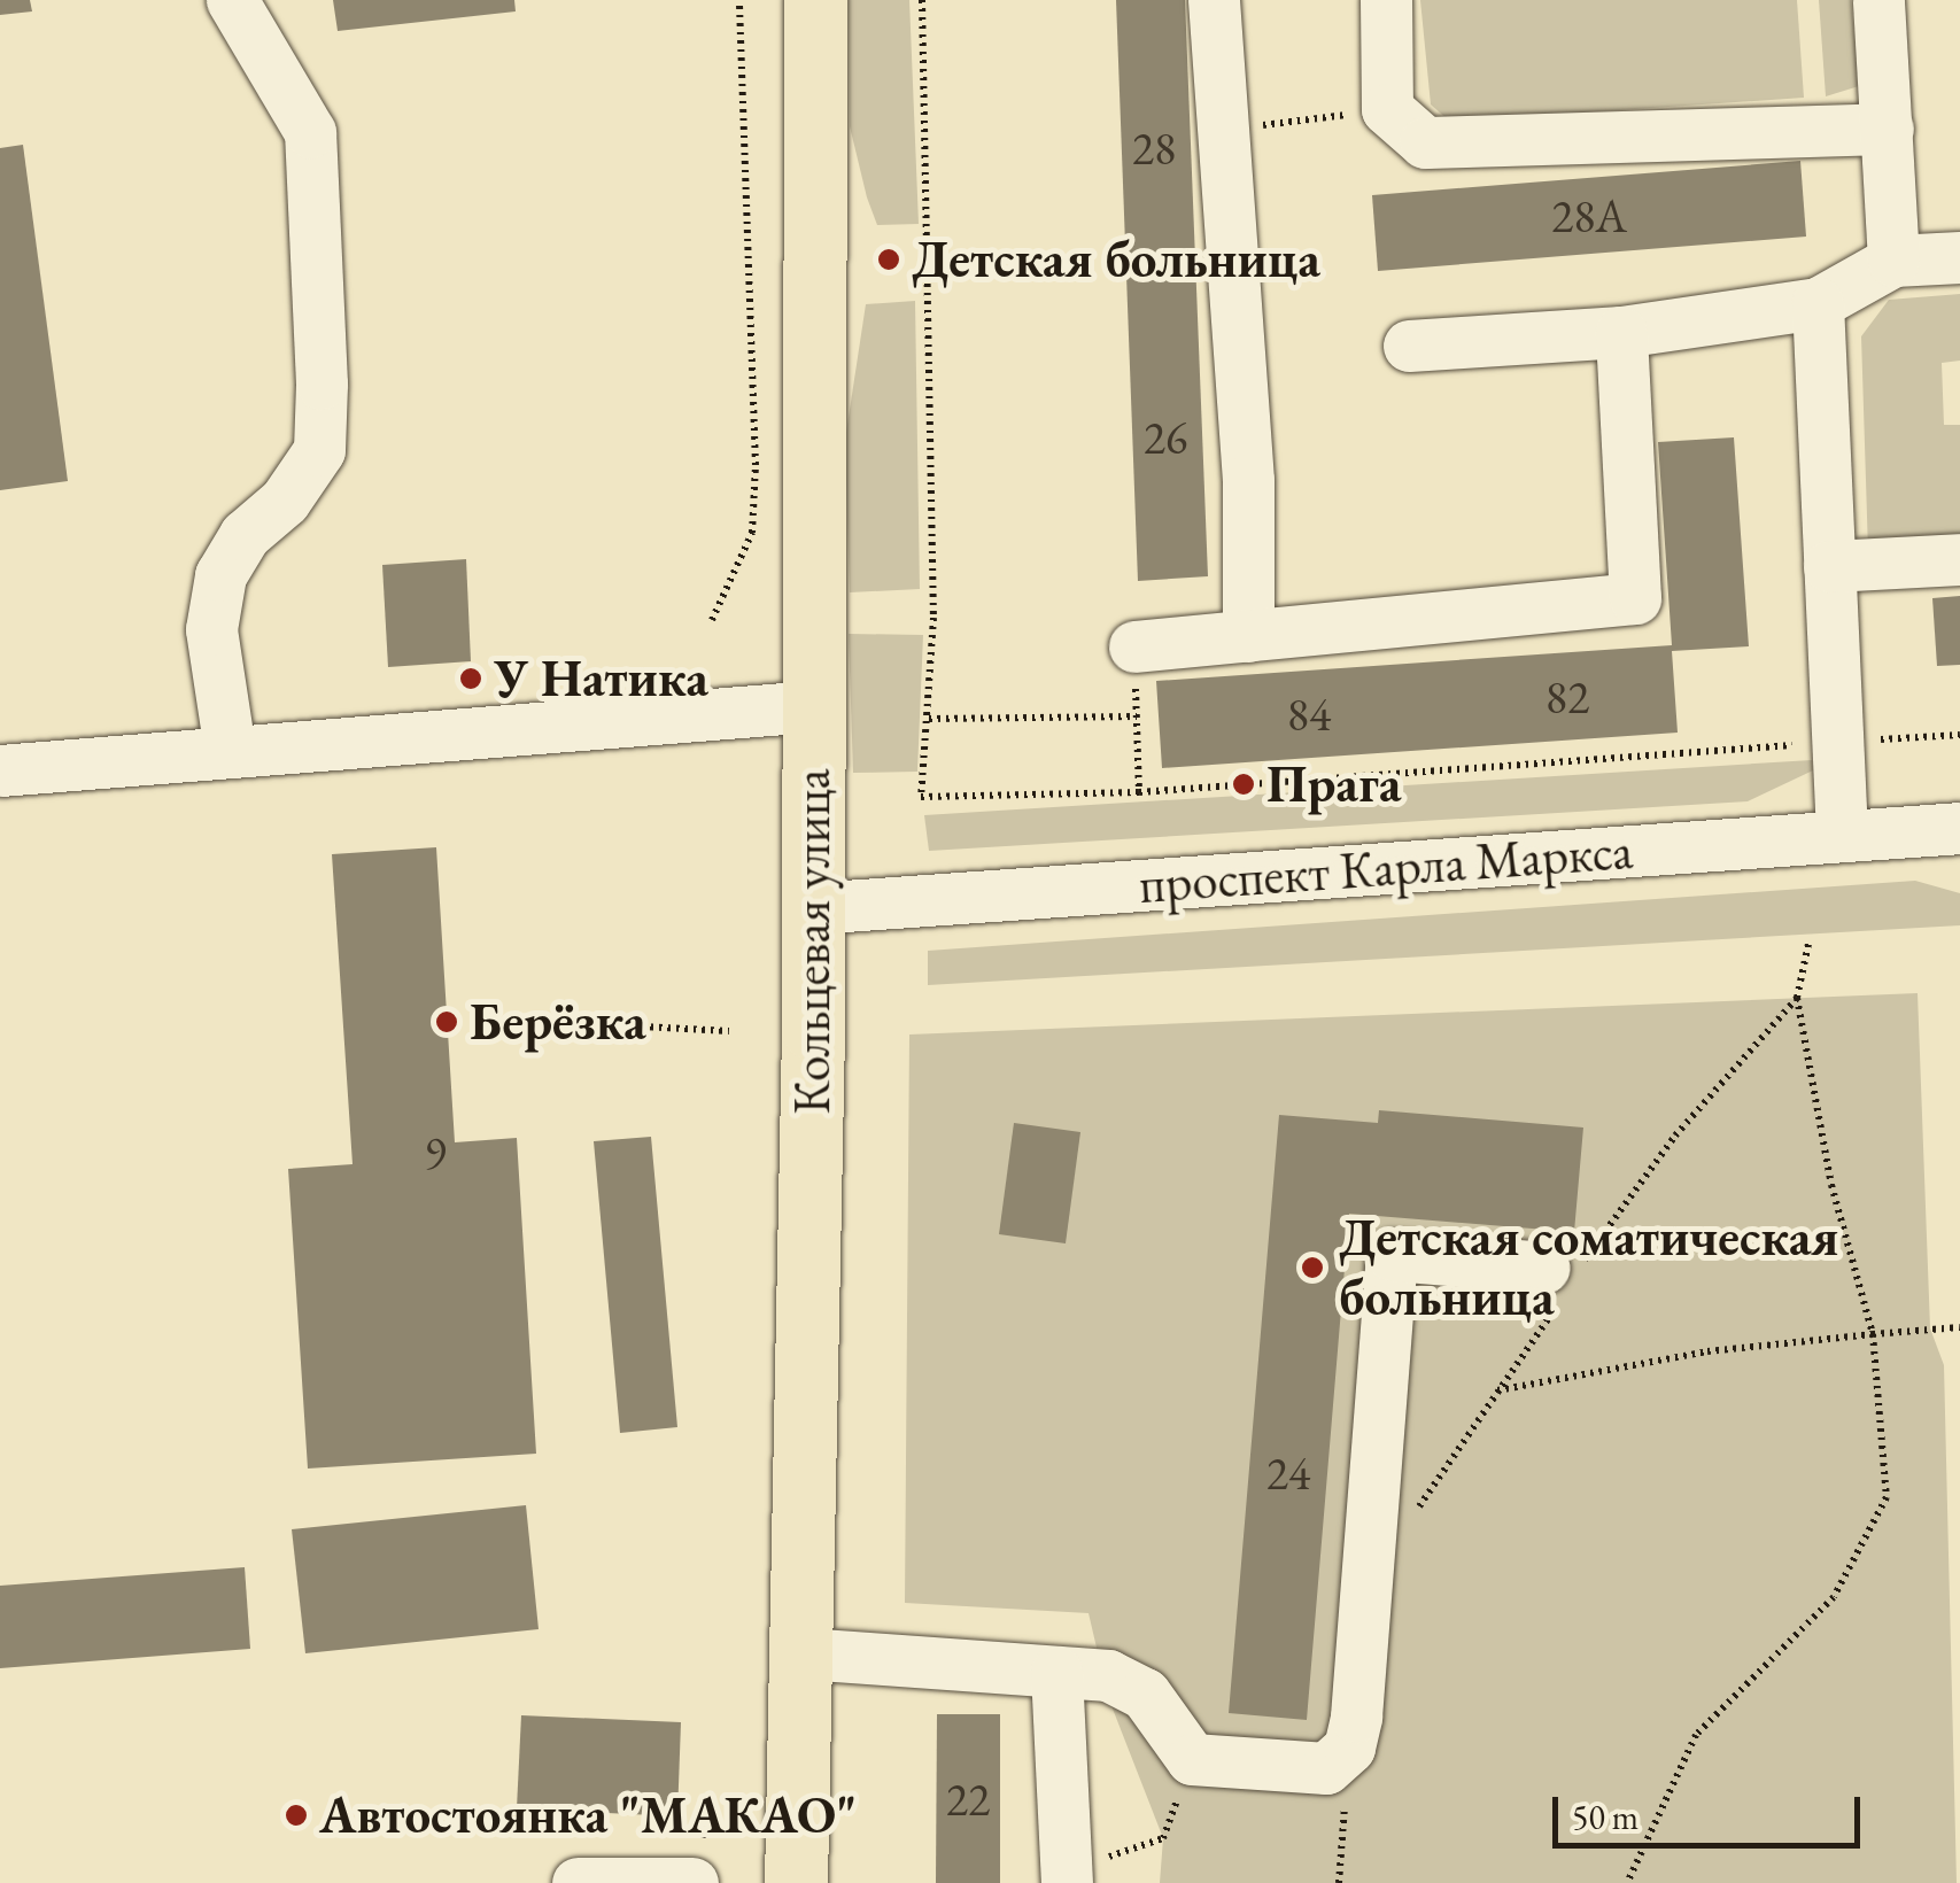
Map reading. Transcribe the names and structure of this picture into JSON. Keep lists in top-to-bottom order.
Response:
{
  "streets": {
    "main road": ["Кольцевая улица"],
    "street": ["проспект Карла Маркса"]
  },
  "crossings": [
    ["проспект Карла Маркса", "Кольцевая улица"]
  ],
  "places": [
    "Детская больница",
    "У Натика",
    "Прага",
    "Берёзка",
    "Детская соматическая больница",
    "Автостоянка \"МАКАО\""
  ],
  "house_numbers": [
    "28",
    "28А",
    "26",
    "82",
    "84",
    "9",
    "24",
    "22"
  ],
  "scale_bar": "50 m"
}
